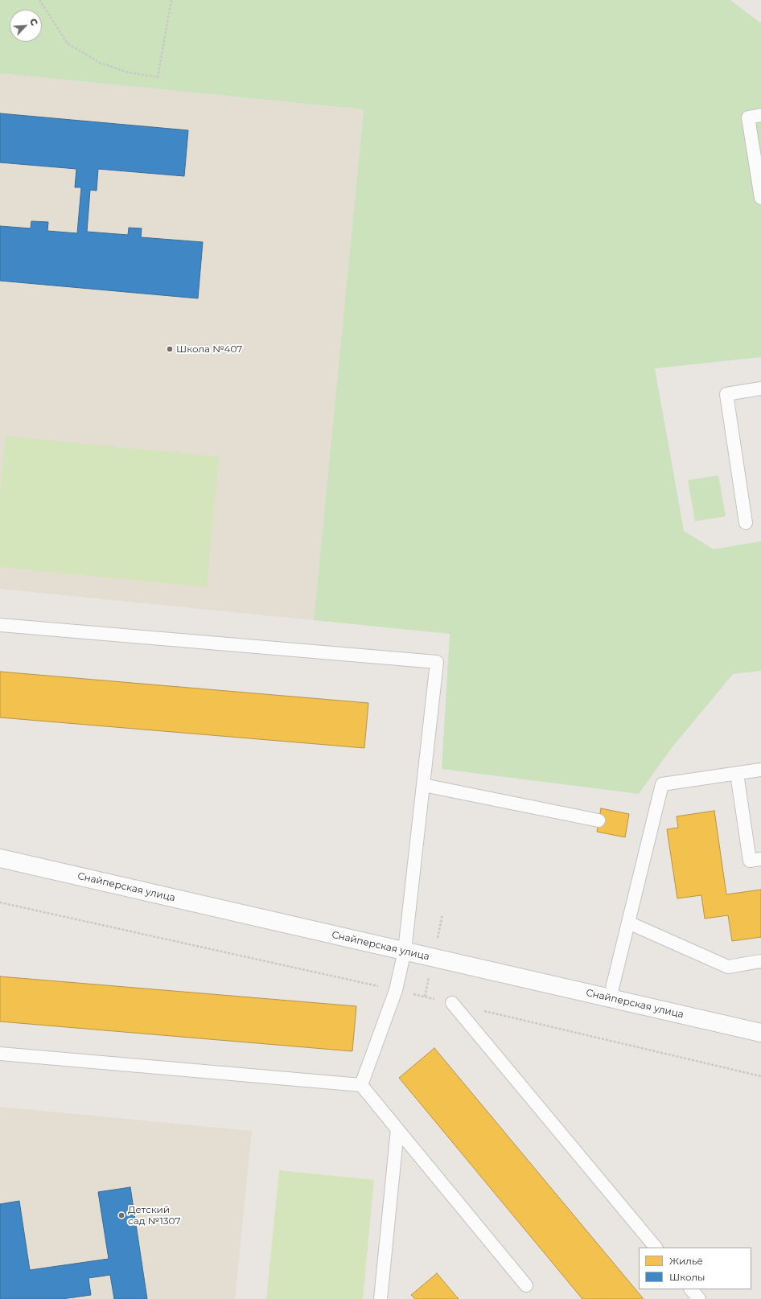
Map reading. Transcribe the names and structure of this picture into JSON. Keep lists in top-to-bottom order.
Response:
{
  "streets": {
    "street": ["Снайперская улица"]
  },
  "places": ["Школа №407", "Детский сад №1307"],
  "legend": ["Жильё", "Школы"],
  "north": "top right"
}
